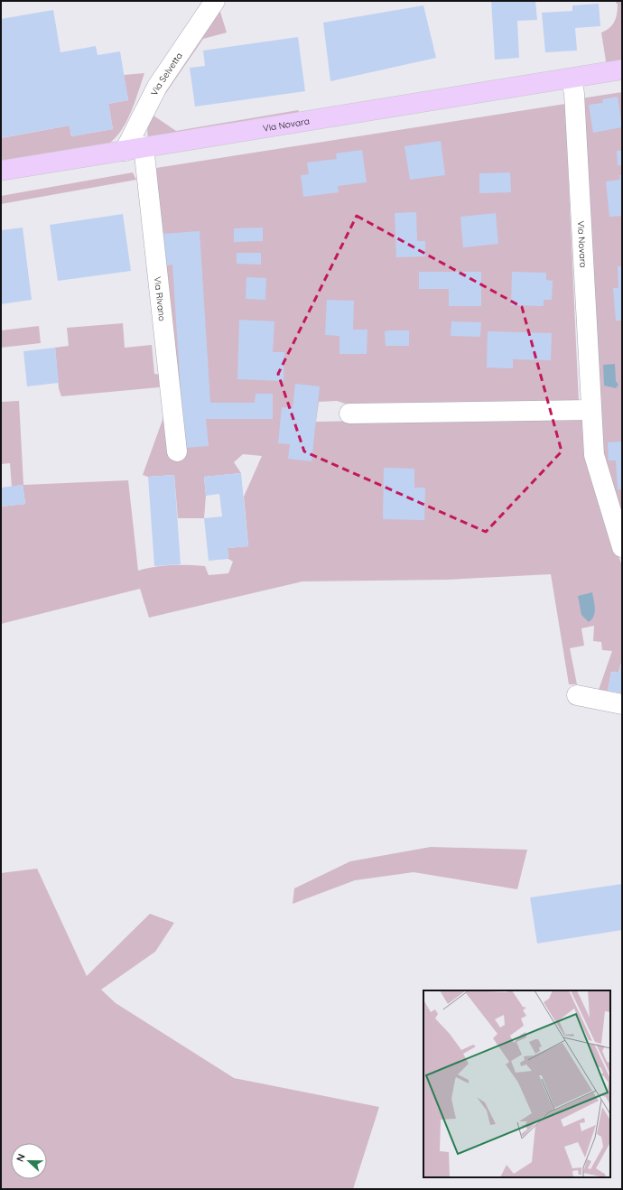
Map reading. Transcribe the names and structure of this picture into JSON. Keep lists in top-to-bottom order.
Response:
{
  "streets": {
    "main road": ["Via Novara"],
    "street": ["Via Selvetta", "Via Rivano"]
  },
  "crossings": [
    ["Via Selvetta", "Via Novara"],
    ["Via Novara", "Via Rivano"]
  ],
  "north": "left"
}
